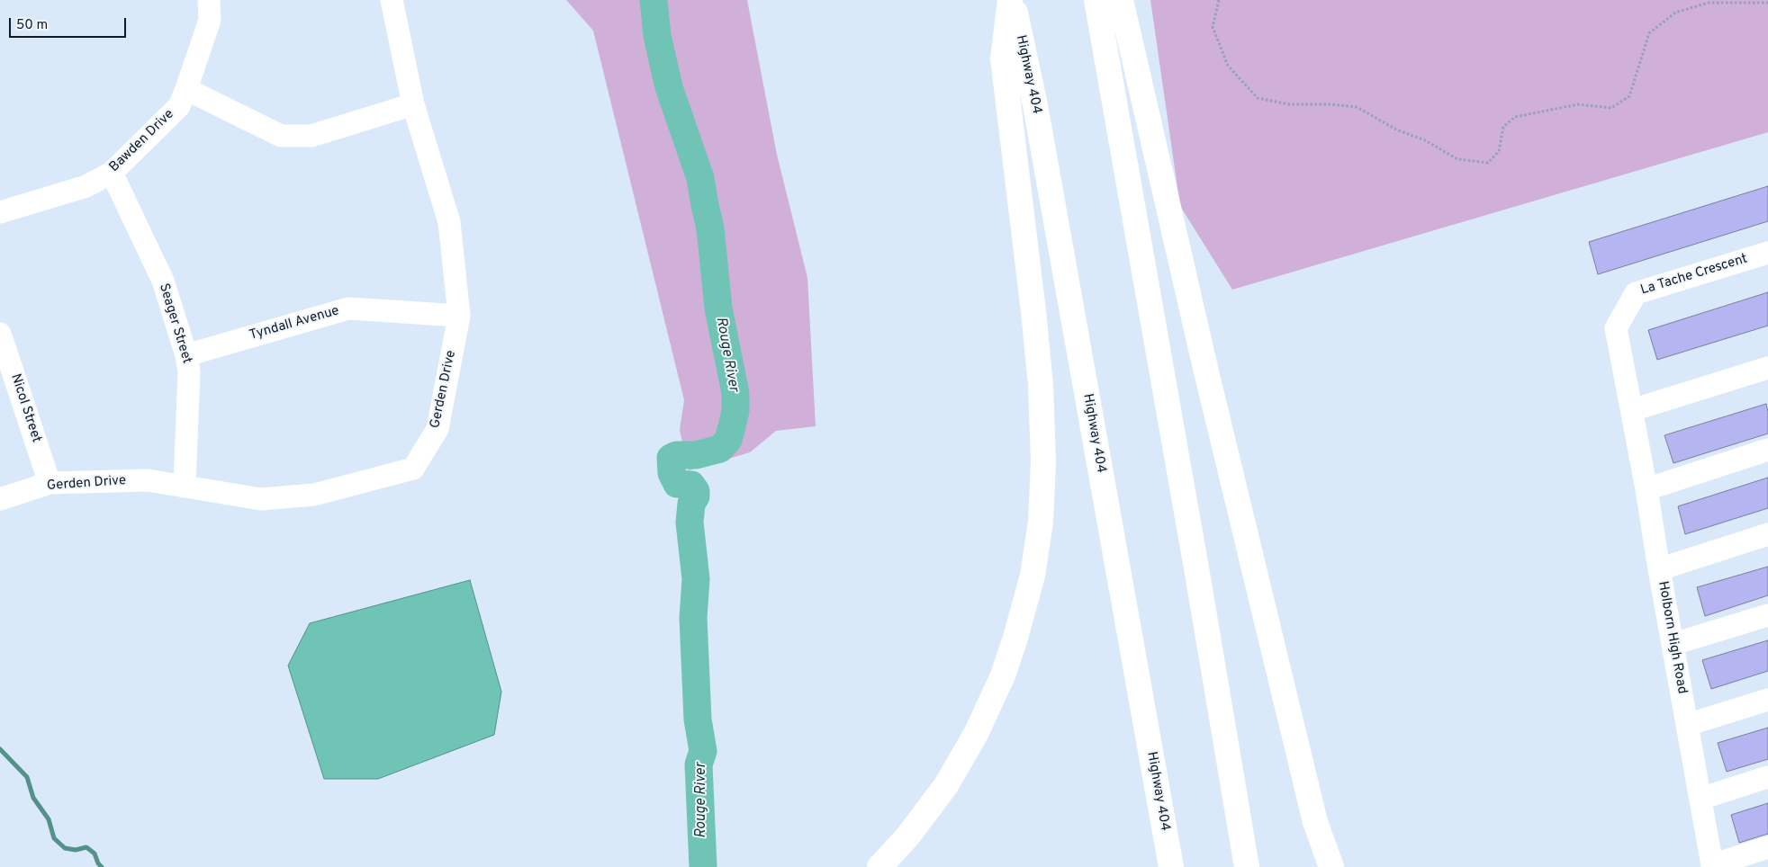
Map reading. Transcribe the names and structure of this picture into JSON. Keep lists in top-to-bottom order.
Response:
{
  "streets": {
    "highway": ["Highway 404"],
    "street": [
      "Bawden Drive",
      "La Tache Crescent",
      "Seager Street",
      "Tyndall Avenue",
      "Gerden Drive",
      "Nicol Street",
      "Holborn High Road"
    ]
  },
  "crossings": [
    ["Bawden Drive", "Seager Street"],
    ["La Tache Crescent", "Holborn High Road"],
    ["Seager Street", "Tyndall Avenue"],
    ["Seager Street", "Gerden Drive"],
    ["Tyndall Avenue", "Gerden Drive"],
    ["Gerden Drive", "Nicol Street"]
  ],
  "water": ["Rouge River"],
  "scale_bar": "50 m"
}
